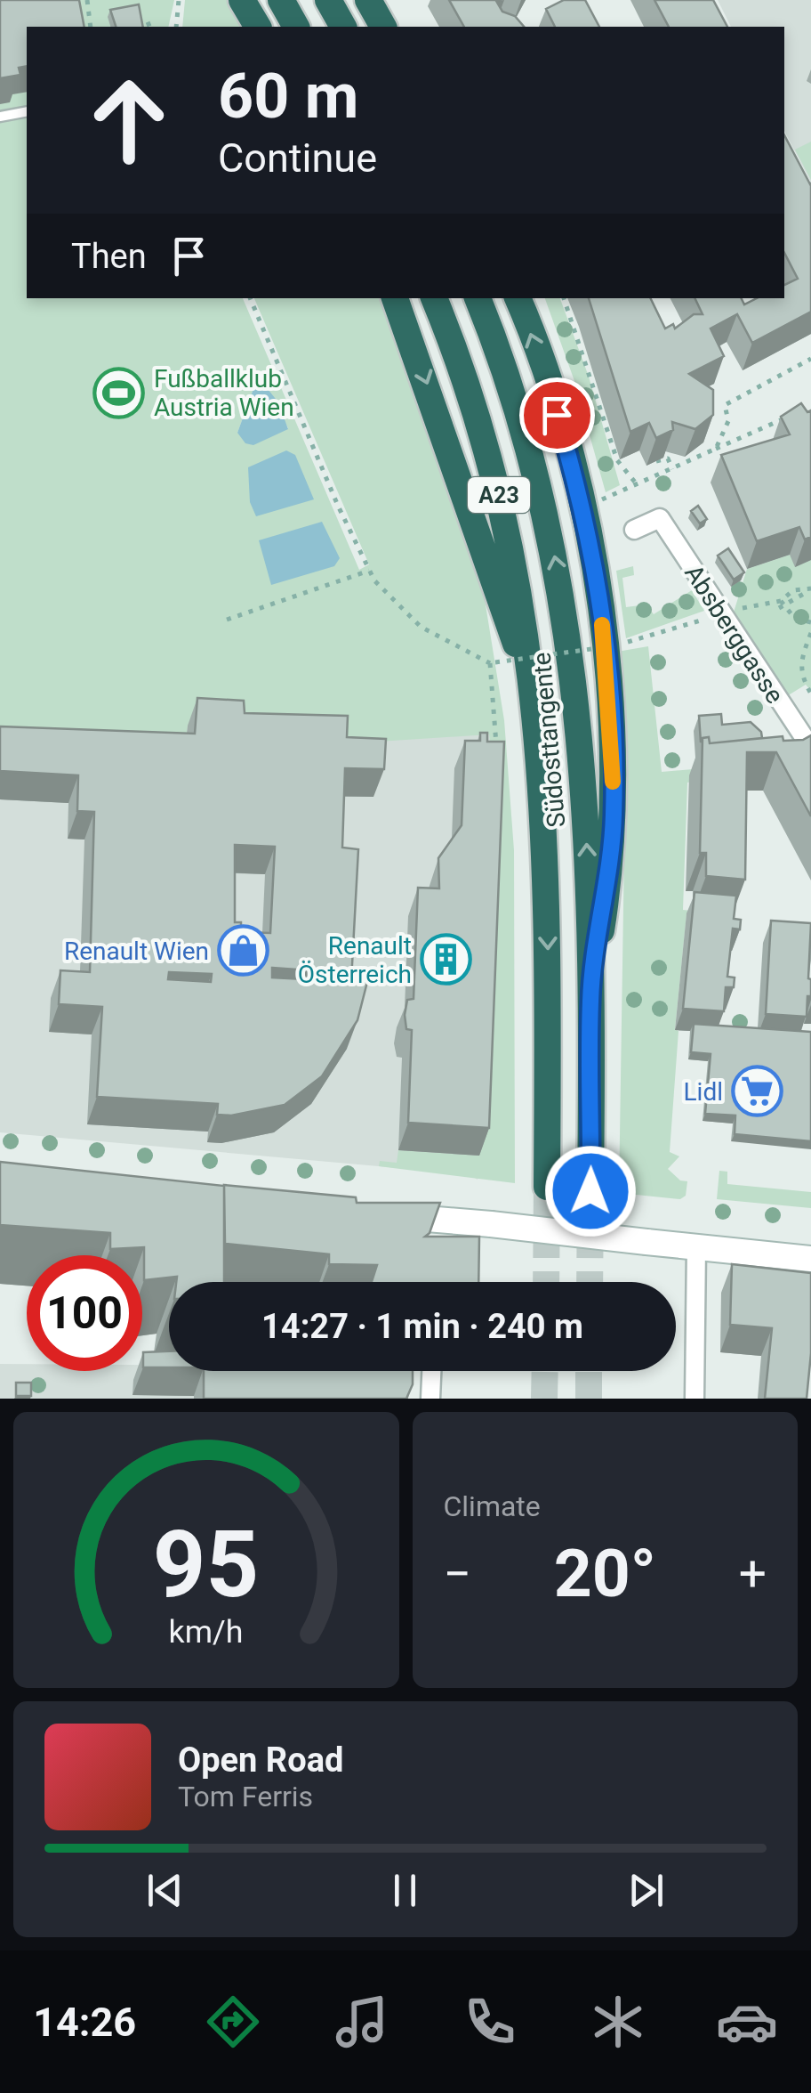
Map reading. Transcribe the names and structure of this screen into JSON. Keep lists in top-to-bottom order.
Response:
{
  "streets": {
    "highway": ["A23", "Südosttangente"],
    "street": ["Absberggasse"]
  },
  "places": {
    "sports": ["Fußballklub Austria Wien"],
    "shop": ["Renault Wien"],
    "building": ["Renault Österreich"],
    "supermarket": ["Lidl"]
  },
  "page": {
    "turn": ["60 m", "Continue"],
    "then": "Then",
    "limit": "100",
    "trip": "14:27 · 1 min · 240 m",
    "tile": "Climate",
    "heat": ["−", "20°", "+"],
    "song": ["Open Road", "Tom Ferris"],
    "tabs": "14:26",
    "gauge": ["95", "km/h"]
  }
}
